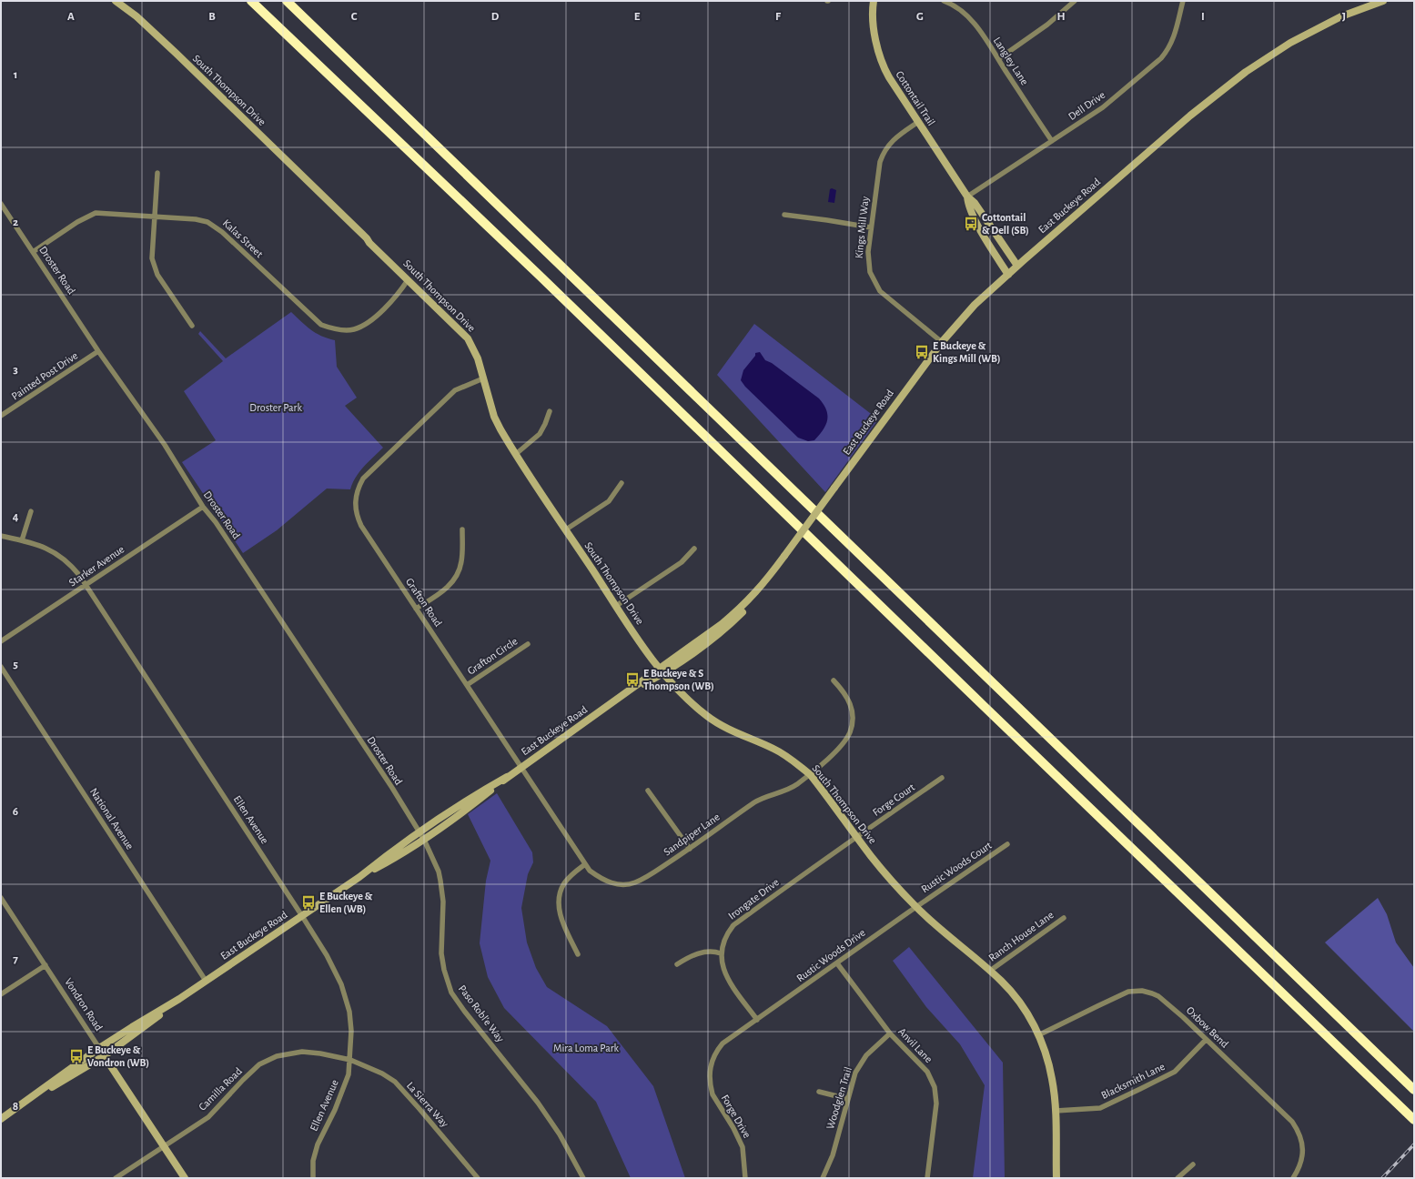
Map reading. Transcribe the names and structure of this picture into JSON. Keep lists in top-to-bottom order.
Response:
{
  "streets": {
    "main road": [
      "South Thompson Drive",
      "Cottontail Trail",
      "East Buckeye Road",
      "Vondron Road"
    ],
    "street": [
      "Langley Lane",
      "Dell Drive",
      "Kings Mill Way",
      "Kalas Street",
      "Droster Road",
      "Painted Post Drive",
      "Starker Avenue",
      "Grafton Road",
      "Grafton Circle",
      "Forge Court",
      "National Avenue",
      "Ellen Avenue",
      "Sandpiper Lane",
      "Rustic Woods Court",
      "Irongate Drive",
      "Ranch House Lane",
      "Rustic Woods Drive",
      "Paso Robl'e Way",
      "Oxbow Bend",
      "Anvil Lane",
      "Blacksmith Lane",
      "Camilla Road",
      "Woodglen Trail",
      "La Sierra Way",
      "Forge Drive"
    ]
  },
  "crossings": [
    ["Langley Lane", "Dell Drive"],
    ["South Thompson Drive", "East Buckeye Road"],
    ["South Thompson Drive", "Kalas Street"],
    ["South Thompson Drive", "Grafton Road"],
    ["South Thompson Drive", "Forge Court"],
    ["South Thompson Drive", "Sandpiper Lane"],
    ["South Thompson Drive", "Rustic Woods Court"],
    ["South Thompson Drive", "Irongate Drive"],
    ["South Thompson Drive", "Ranch House Lane"],
    ["South Thompson Drive", "Rustic Woods Drive"],
    ["South Thompson Drive", "Oxbow Bend"],
    ["South Thompson Drive", "Blacksmith Lane"],
    ["Cottontail Trail", "Dell Drive"],
    ["Cottontail Trail", "East Buckeye Road"],
    ["Cottontail Trail", "Kings Mill Way"],
    ["East Buckeye Road", "Kings Mill Way"],
    ["East Buckeye Road", "Droster Road"],
    ["East Buckeye Road", "Grafton Road"],
    ["East Buckeye Road", "National Avenue"],
    ["East Buckeye Road", "Ellen Avenue"],
    ["East Buckeye Road", "Vondron Road"],
    ["East Buckeye Road", "Paso Robl'e Way"],
    ["Kalas Street", "Droster Road"],
    ["Droster Road", "Painted Post Drive"],
    ["Droster Road", "Starker Avenue"],
    ["Droster Road", "Paso Robl'e Way"],
    ["Starker Avenue", "Ellen Avenue"],
    ["Grafton Road", "Grafton Circle"],
    ["Grafton Road", "Sandpiper Lane"],
    ["Forge Court", "Irongate Drive"],
    ["Ellen Avenue", "Camilla Road"],
    ["Ellen Avenue", "La Sierra Way"],
    ["Rustic Woods Court", "Rustic Woods Drive"],
    ["Irongate Drive", "Rustic Woods Drive"],
    ["Irongate Drive", "Forge Drive"],
    ["Rustic Woods Drive", "Anvil Lane"],
    ["Rustic Woods Drive", "Forge Drive"],
    ["Vondron Road", "Camilla Road"],
    ["Oxbow Bend", "Blacksmith Lane"],
    ["Anvil Lane", "Woodglen Trail"],
    ["Camilla Road", "La Sierra Way"]
  ],
  "parks": ["Droster Park", "Mira Loma Park"],
  "places": {
    "bus stop": [
      "Cottontail & Dell (SB)",
      "E Buckeye & Kings Mill (WB)",
      "E Buckeye & S Thompson (WB)",
      "E Buckeye & Ellen (WB)",
      "E Buckeye & Vondron (WB)"
    ]
  },
  "grid": {
    "columns": [
      "A",
      "B",
      "C",
      "D",
      "E",
      "F",
      "G",
      "H",
      "I",
      "J"
    ],
    "rows": [
      "1",
      "2",
      "3",
      "4",
      "5",
      "6",
      "7",
      "8"
    ]
  }
}
